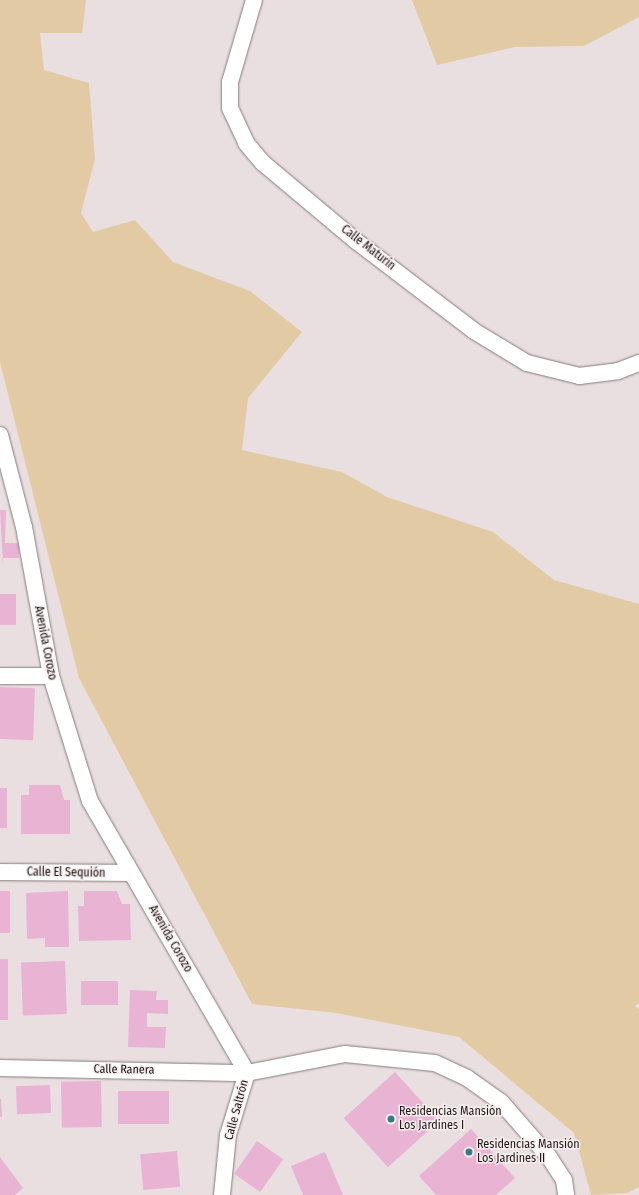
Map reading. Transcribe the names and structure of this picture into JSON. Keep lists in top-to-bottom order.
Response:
{
  "streets": {
    "street": [
      "Calle Maturín",
      "Avenida Corozo",
      "Calle El Sequión",
      "Calle Ranera",
      "Calle Saltrón"
    ]
  },
  "crossings": [
    ["Avenida Corozo", "Calle El Sequión"],
    ["Avenida Corozo", "Calle Ranera"],
    ["Avenida Corozo", "Calle Saltrón"],
    ["Calle Ranera", "Calle Saltrón"]
  ],
  "places": ["Residencias Mansión Los Jardines I", "Residencias Mansión Los Jardines II"]
}
